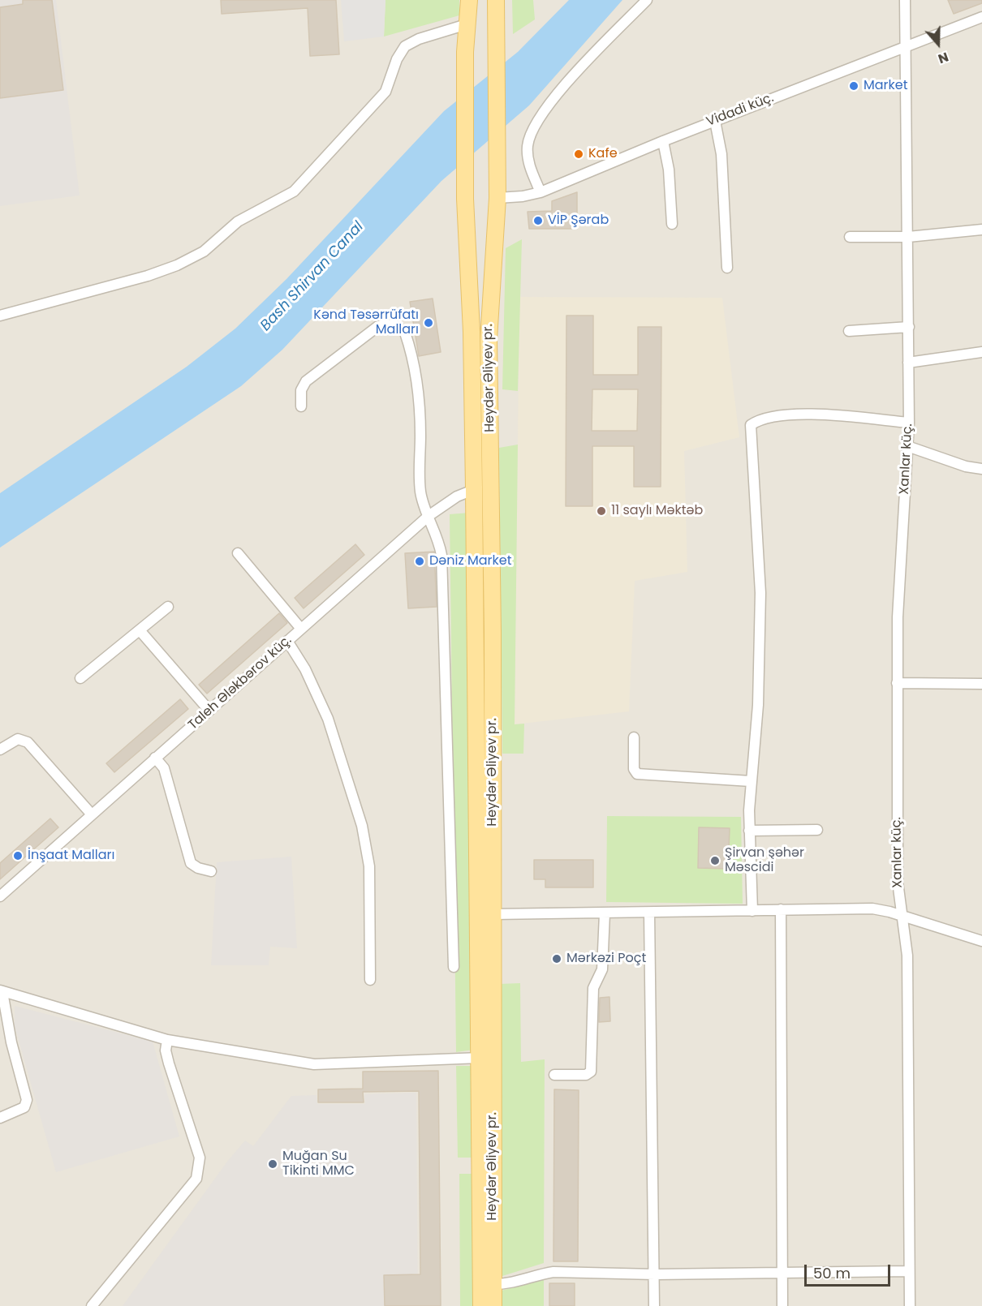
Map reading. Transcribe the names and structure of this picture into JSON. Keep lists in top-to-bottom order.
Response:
{
  "streets": {
    "main road": ["Heydər Əliyev pr."],
    "street": ["Vidadi küç.", "Xanlar küç.", "Taleh Ələkbərov küç."]
  },
  "crossings": [
    ["Vidadi küç.", "Heydər Əliyev pr."],
    ["Vidadi küç.", "Xanlar küç."],
    ["Heydər Əliyev pr.", "Taleh Ələkbərov küç."]
  ],
  "water": ["Bash Shirvan Canal"],
  "places": [
    "Market",
    "Kafe",
    "VİP Şərab",
    "Kənd Təsərrüfatı Malları",
    "11 saylı Məktəb",
    "Dəniz Market",
    "İnşaat Malları",
    "Şirvan şəhər Məscidi",
    "Mərkəzi Poçt",
    "Muğan Su Tikinti MMC"
  ],
  "scale_bar": "50 m",
  "north": "bottom"
}
